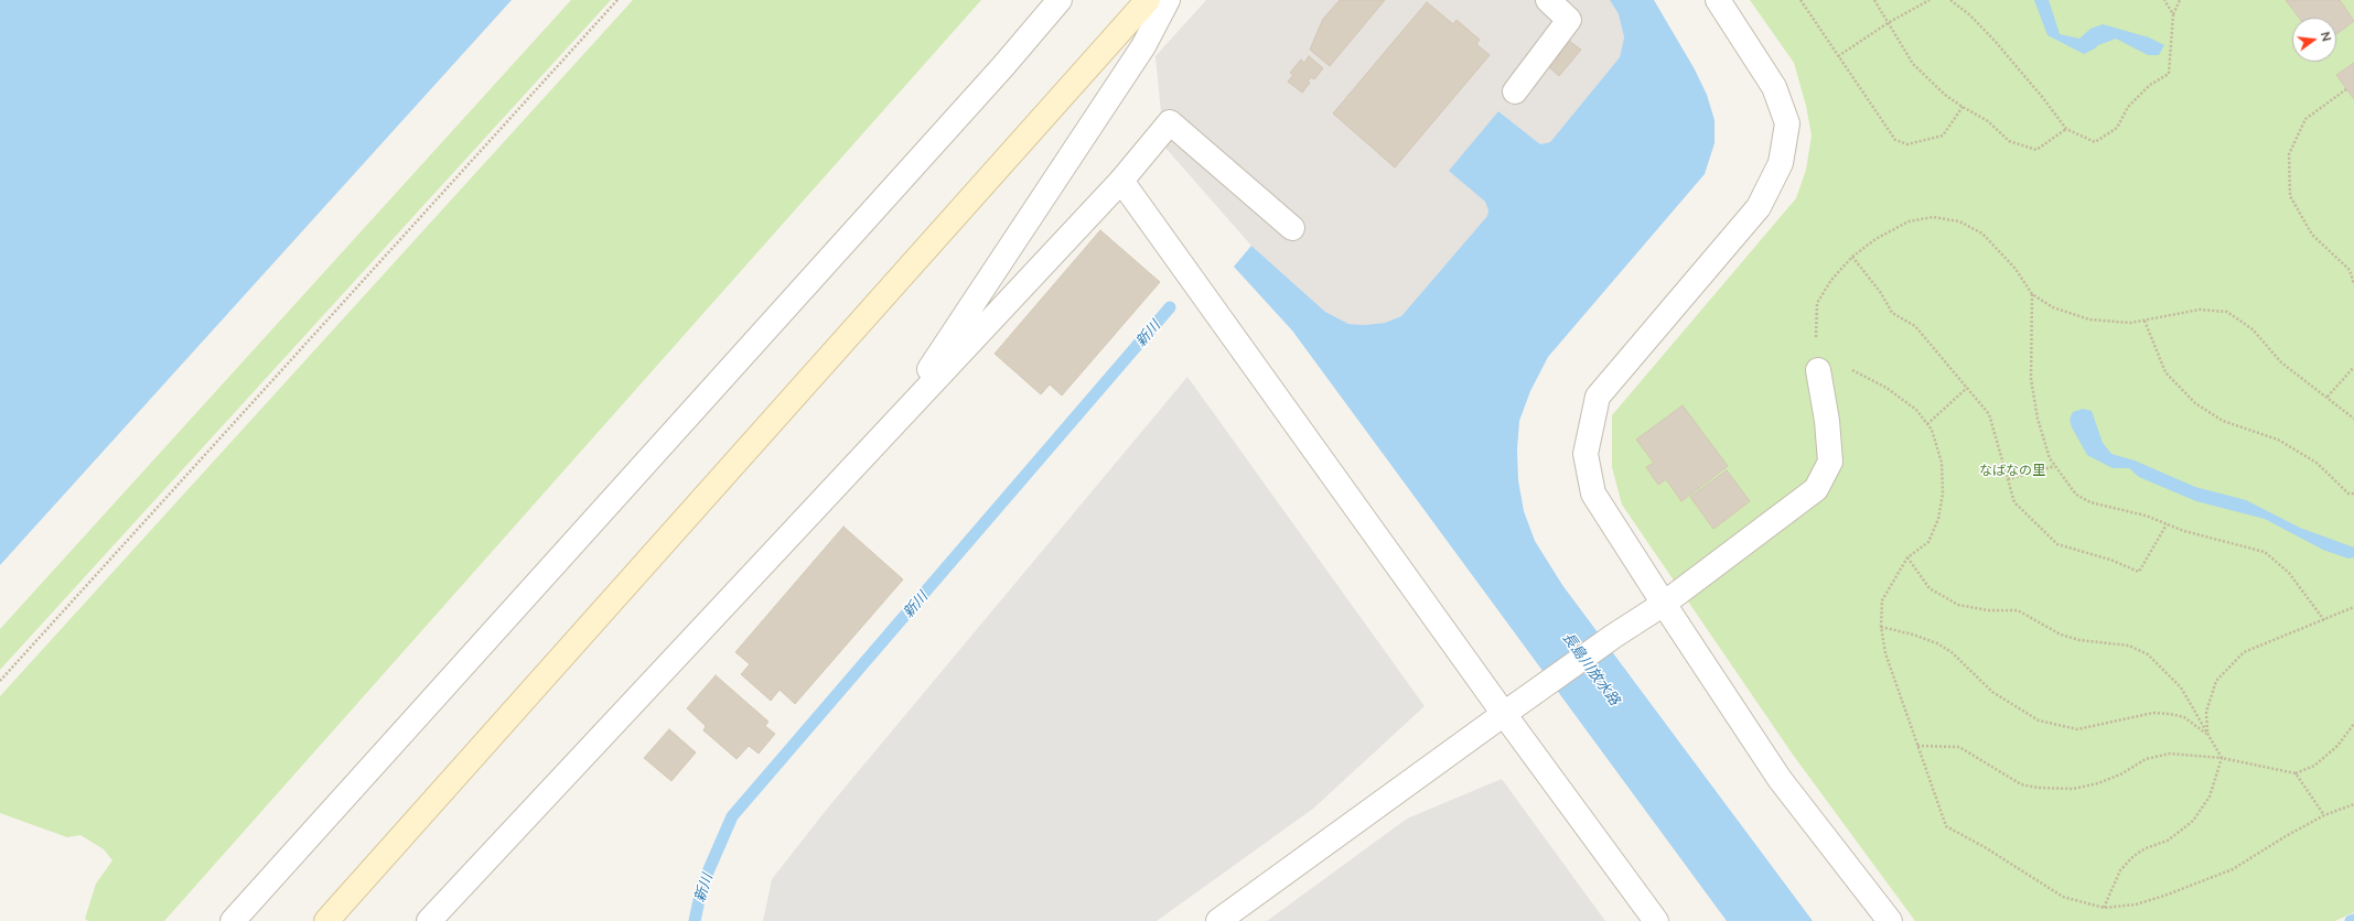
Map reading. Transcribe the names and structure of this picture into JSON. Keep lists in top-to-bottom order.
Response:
{
  "water": ["新川", "長島川放水路"],
  "parks": ["なばなの里"],
  "north": "right"
}
